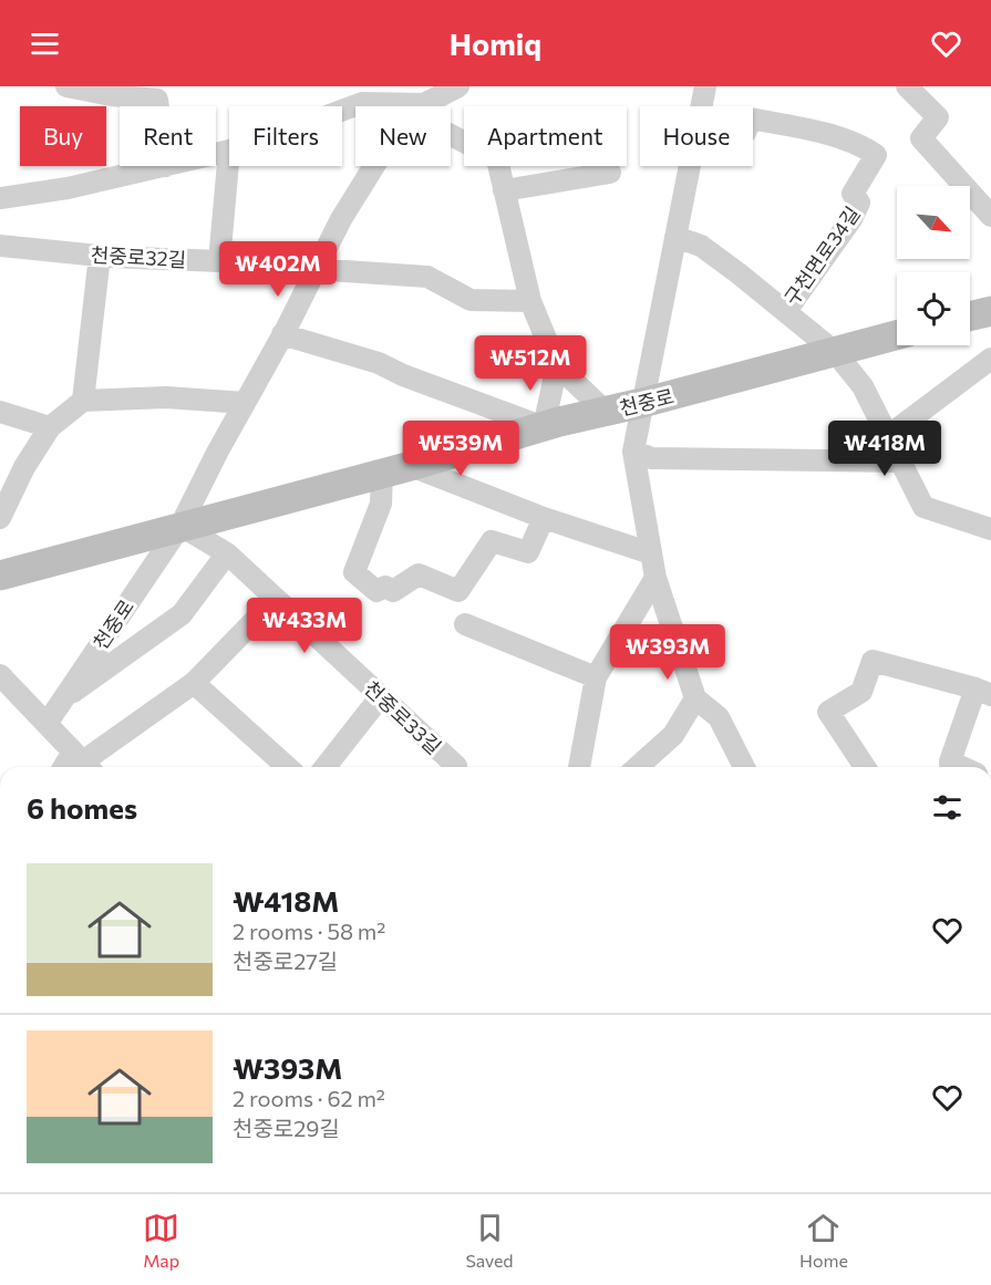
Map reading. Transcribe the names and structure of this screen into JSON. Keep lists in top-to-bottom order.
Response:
{
  "streets": {
    "street": [
      "구천면로34길",
      "천중로32길",
      "천중로",
      "천중로33길"
    ]
  },
  "crossings": [
    ["천중로", "천중로33길"]
  ],
  "north": "bottom right",
  "page": {
    "header": "Homiq",
    "chip": [
      "Buy",
      "Rent",
      "Filters",
      "New",
      "Apartment",
      "House"
    ],
    "price": [
      "₩402M",
      "₩512M",
      "₩539M",
      "₩418M",
      "₩433M",
      "₩393M"
    ],
    "heading": "6 homes",
    "list": [
      {
        "name": "₩418M",
        "note": "2 rooms · 58 m² · 천중로27길"
      },
      {
        "name": "₩393M",
        "note": "2 rooms · 62 m² · 천중로29길"
      }
    ],
    "tabs": ["Map", "Saved", "Home"]
  }
}
